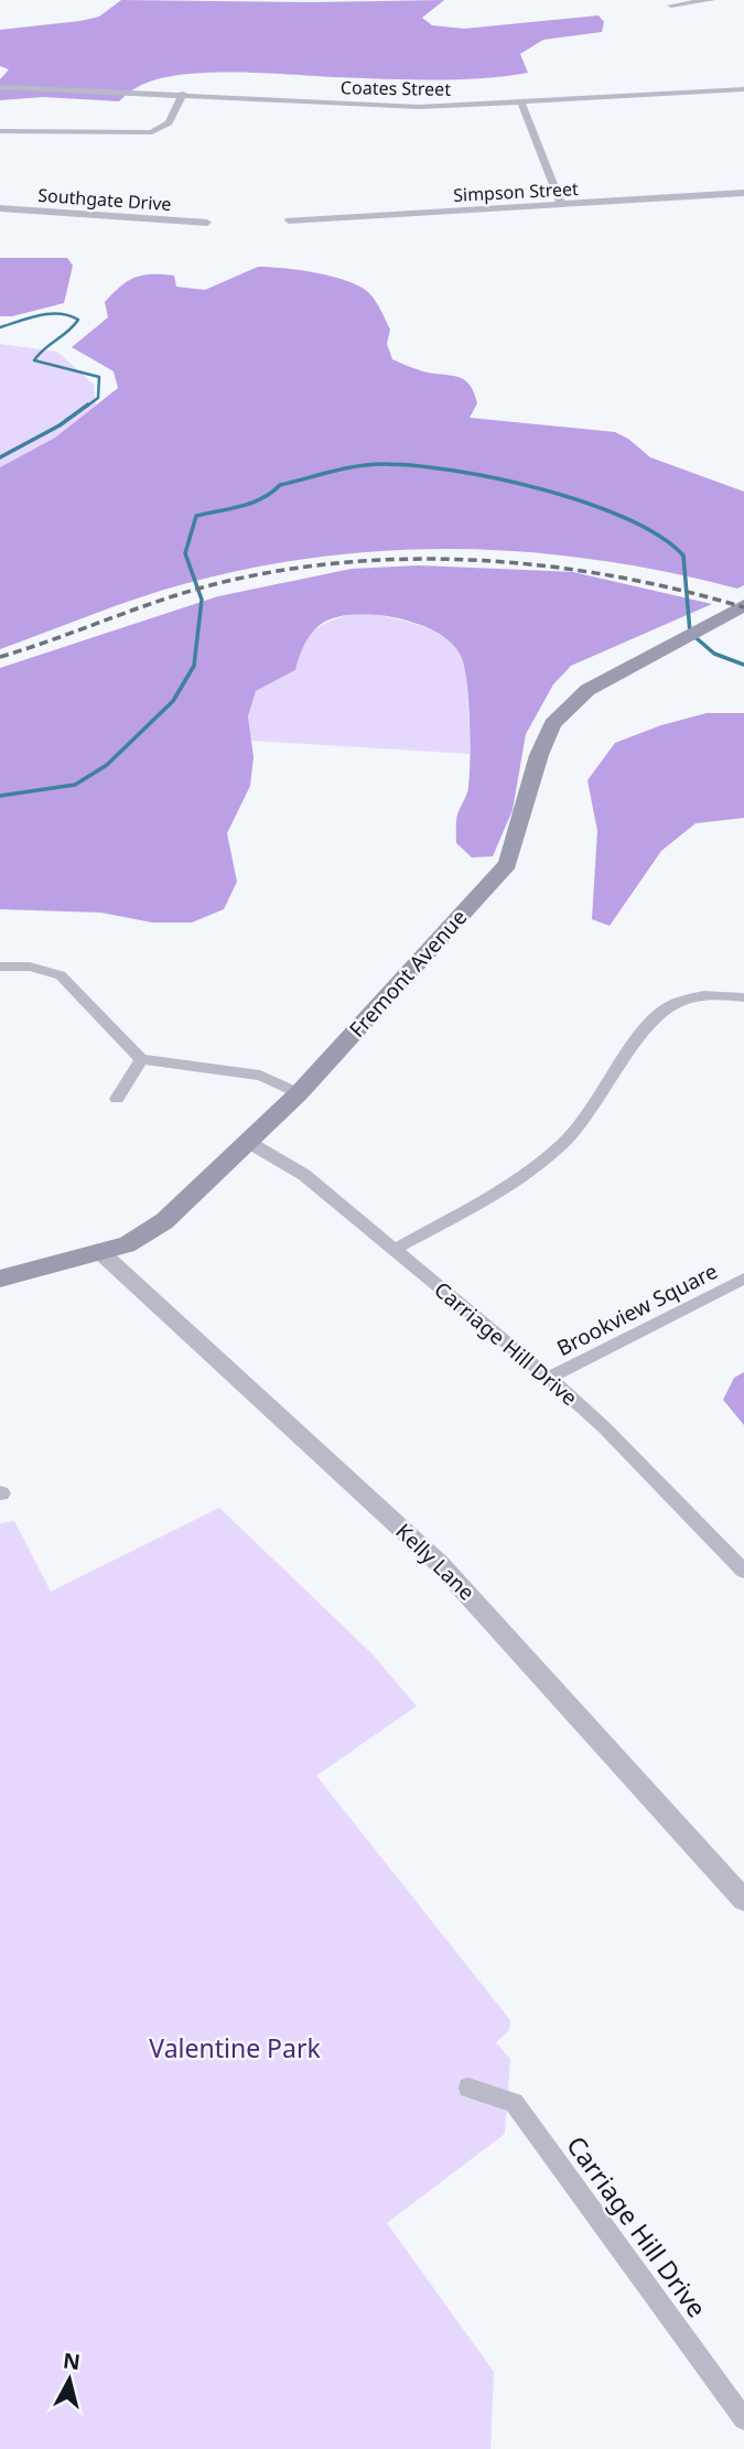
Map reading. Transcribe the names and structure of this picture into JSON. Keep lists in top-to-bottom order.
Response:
{
  "streets": {
    "main road": ["Fremont Avenue"],
    "street": [
      "Coates Street",
      "Simpson Street",
      "Southgate Drive",
      "Brookview Square",
      "Carriage Hill Drive",
      "Kelly Lane"
    ]
  },
  "crossings": [
    ["Fremont Avenue", "Carriage Hill Drive"],
    ["Fremont Avenue", "Kelly Lane"],
    ["Brookview Square", "Carriage Hill Drive"]
  ],
  "parks": ["Valentine Park"],
  "north": "top"
}
